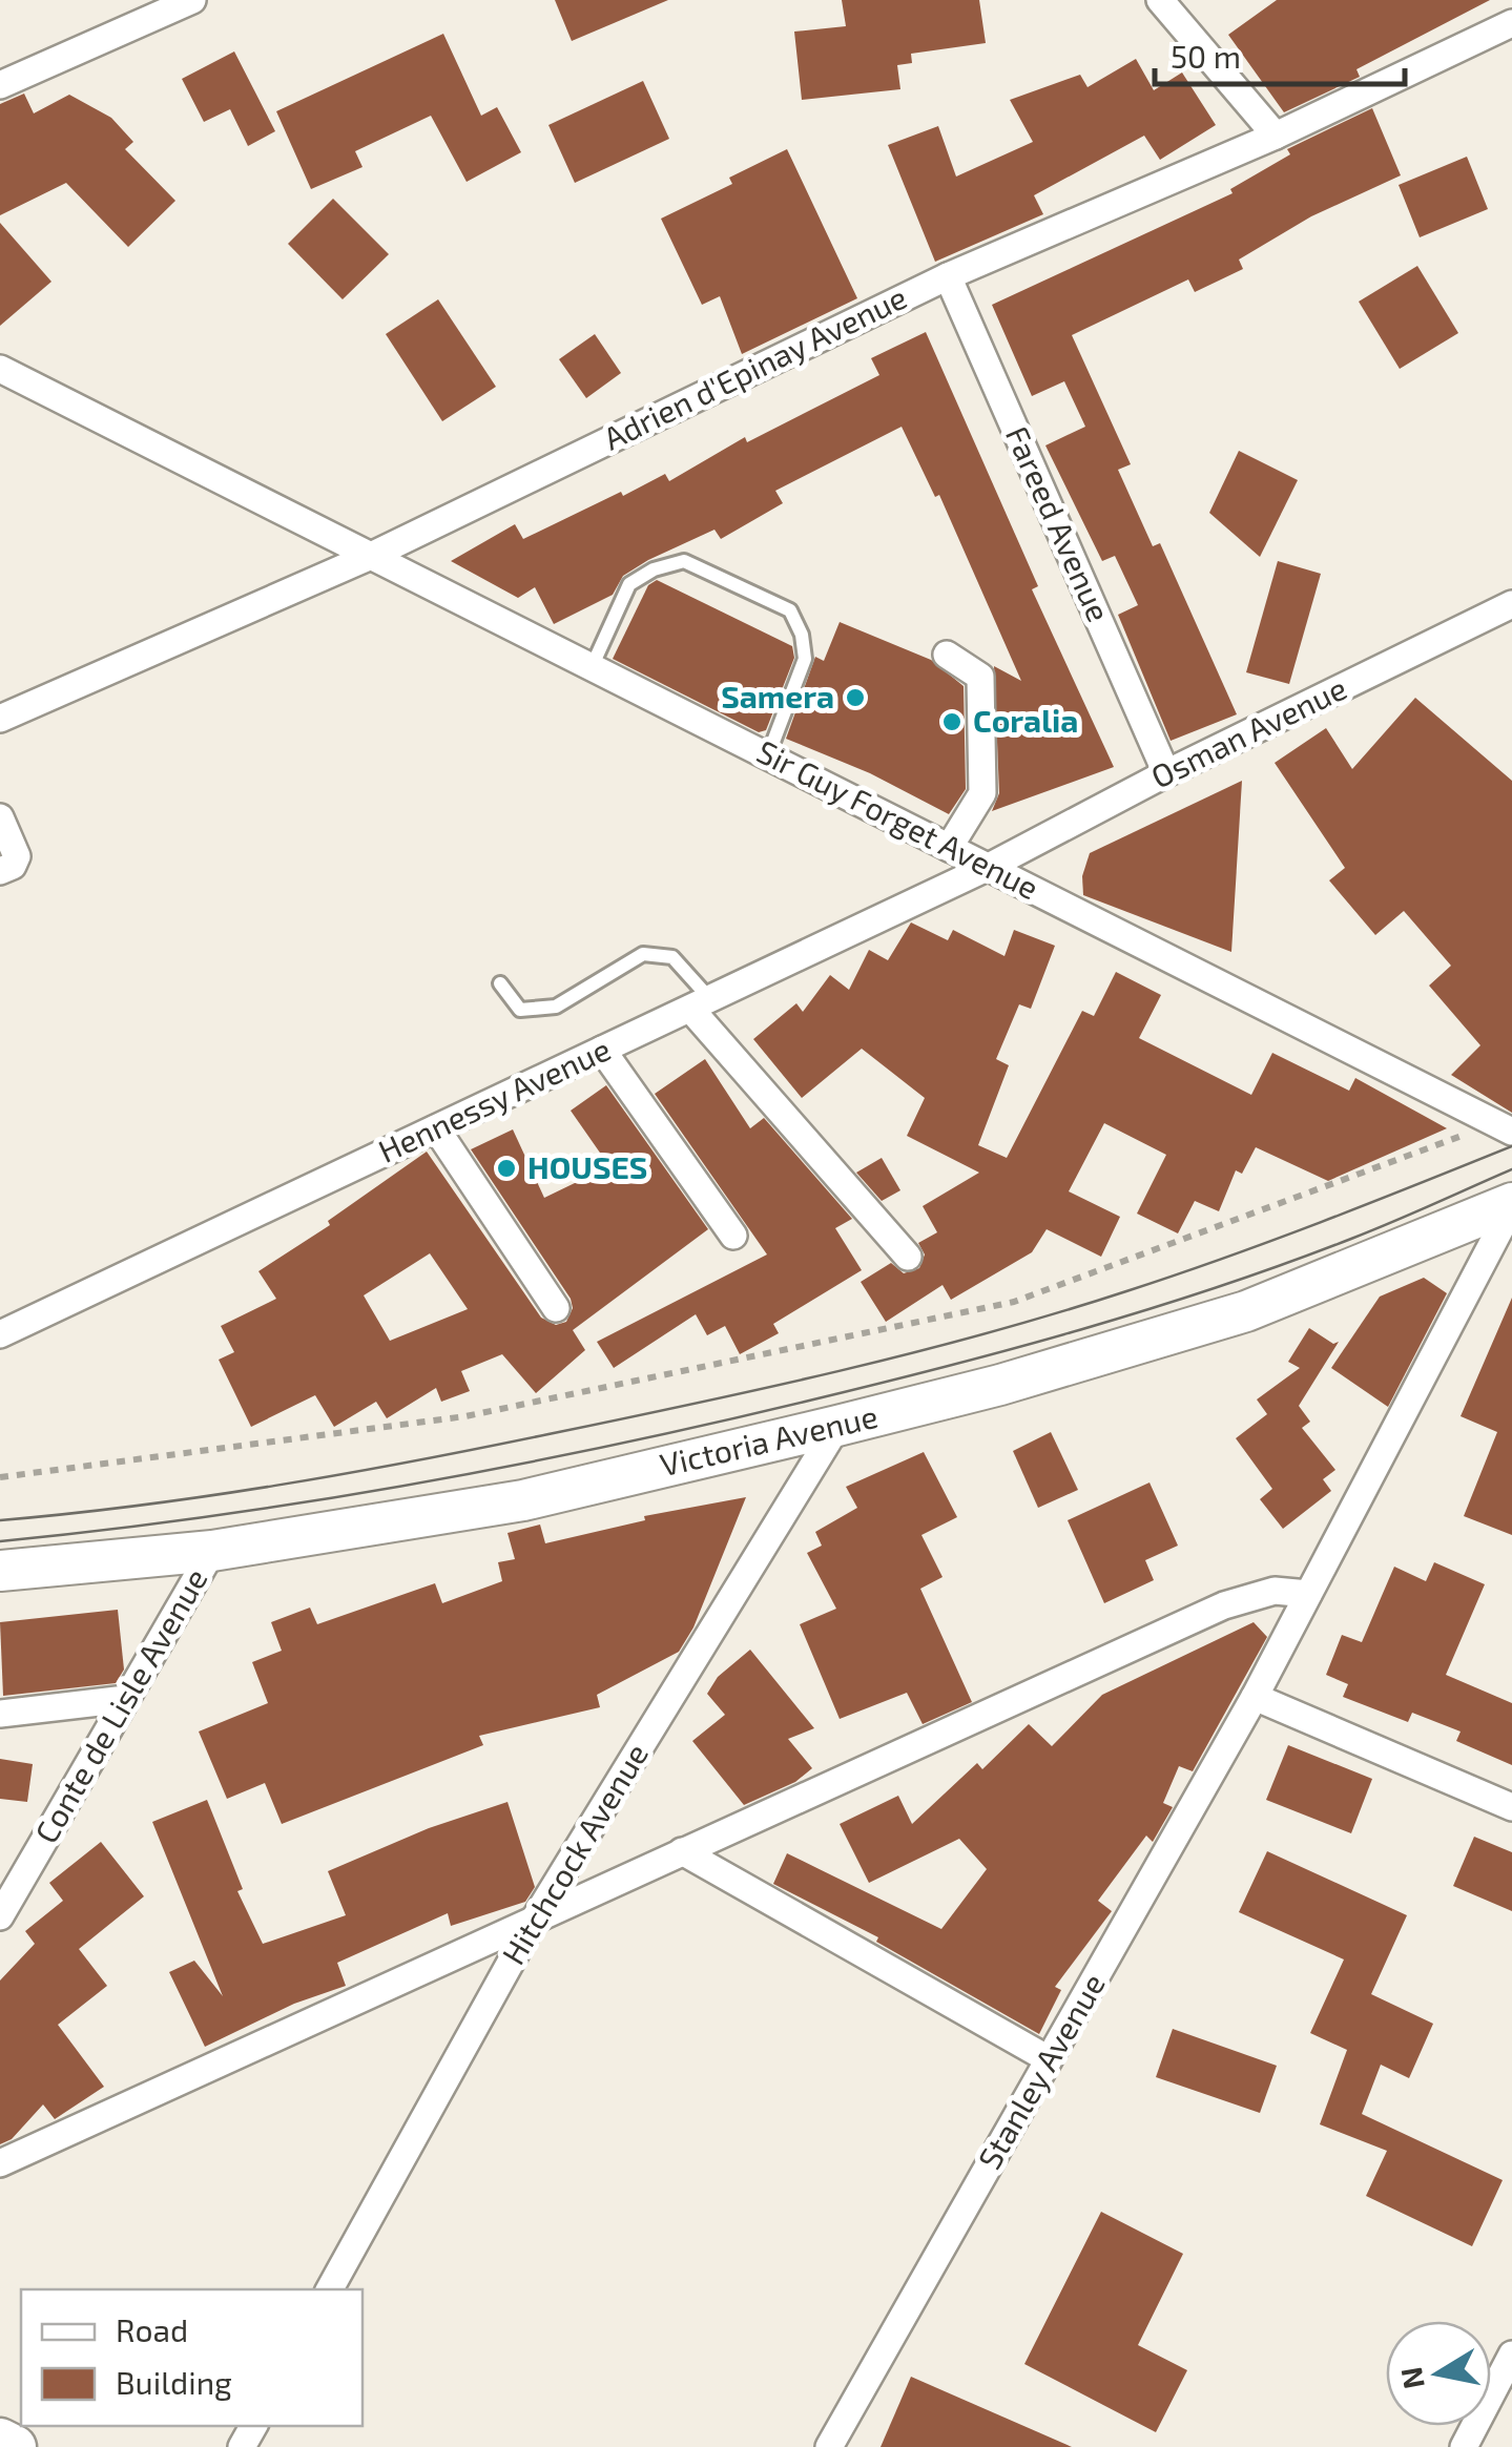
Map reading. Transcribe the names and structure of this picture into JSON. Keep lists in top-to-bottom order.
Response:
{
  "streets": {
    "main road": ["Victoria Avenue"],
    "street": [
      "Adrien d'Epinay Avenue",
      "Fareed Avenue",
      "Osman Avenue",
      "Sir Guy Forget Avenue",
      "Hennessy Avenue",
      "Conte de Lisle Avenue",
      "Hitchcock Avenue",
      "Stanley Avenue"
    ]
  },
  "crossings": [
    ["Adrien d'Epinay Avenue", "Fareed Avenue"],
    ["Adrien d'Epinay Avenue", "Sir Guy Forget Avenue"],
    ["Fareed Avenue", "Osman Avenue"],
    ["Osman Avenue", "Sir Guy Forget Avenue"],
    ["Osman Avenue", "Hennessy Avenue"],
    ["Sir Guy Forget Avenue", "Hennessy Avenue"],
    ["Victoria Avenue", "Conte de Lisle Avenue"],
    ["Victoria Avenue", "Hitchcock Avenue"],
    ["Victoria Avenue", "Stanley Avenue"]
  ],
  "places": ["Samera", "Coralia", "HOUSES"],
  "legend": ["Road", "Building"],
  "scale_bar": "50 m",
  "north": "left"
}
